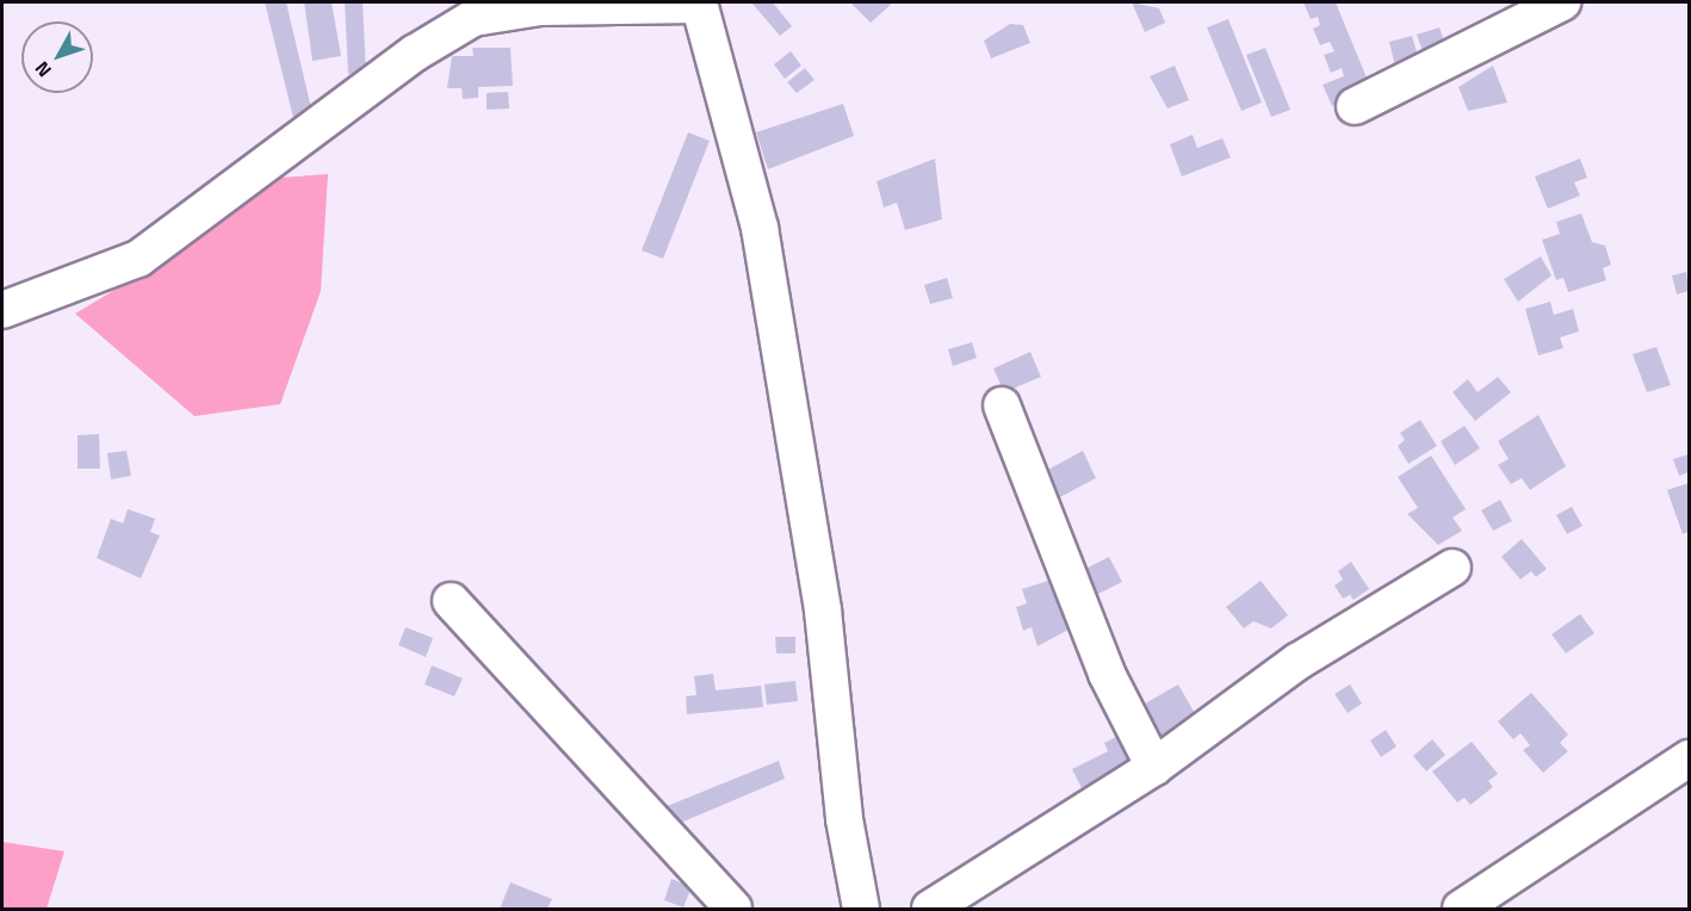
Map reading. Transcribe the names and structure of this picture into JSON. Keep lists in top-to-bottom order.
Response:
{
  "north": "bottom left"
}
